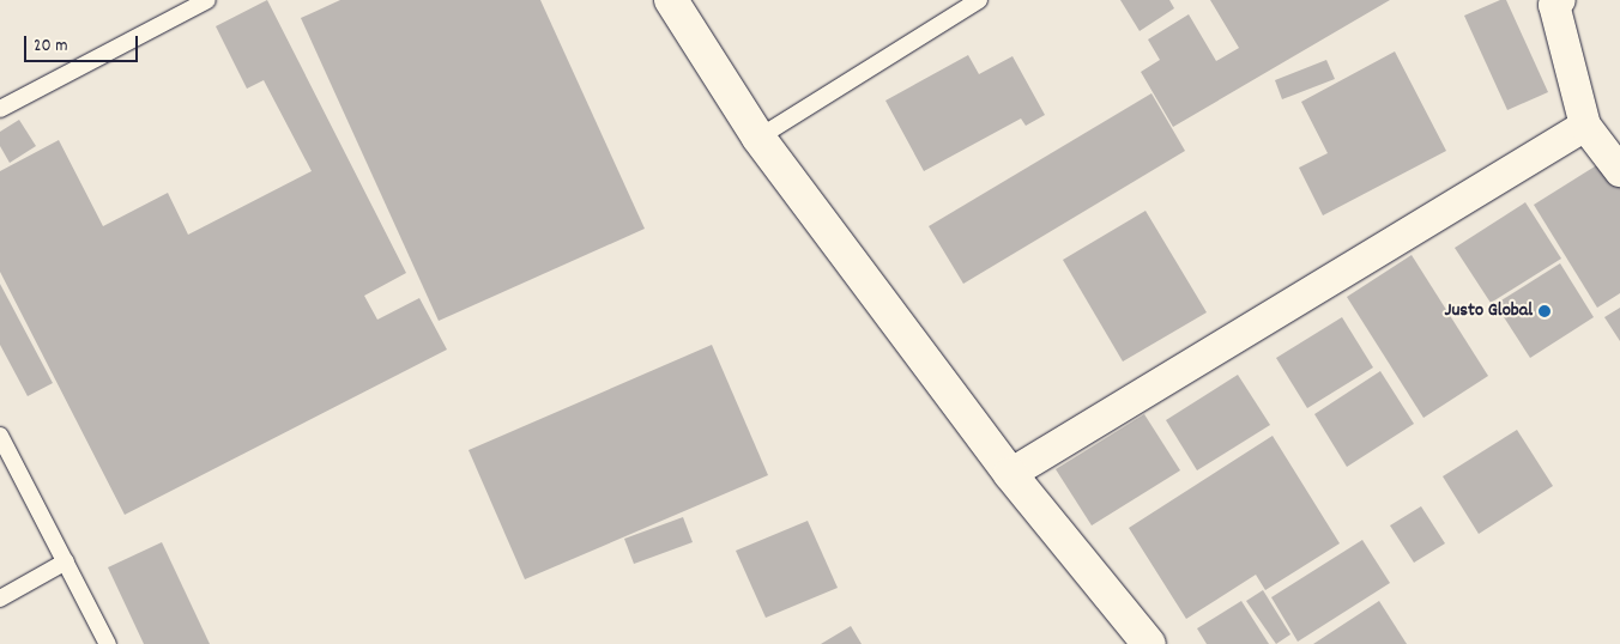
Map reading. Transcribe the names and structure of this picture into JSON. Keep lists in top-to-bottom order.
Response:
{
  "places": ["Justo Global"],
  "scale_bar": "20 m"
}
